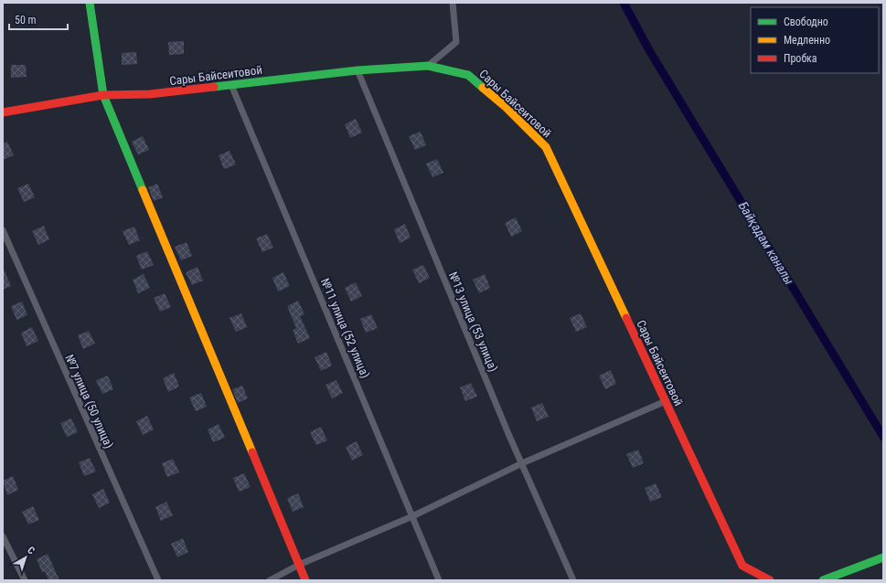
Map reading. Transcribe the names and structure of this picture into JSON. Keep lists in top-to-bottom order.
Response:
{
  "streets": {
    "street": [
      "Сары Байсеитовой",
      "№13 улица (53 улица)",
      "№11 улица (52 улица)",
      "№7 улица (50 улица)"
    ]
  },
  "crossings": [
    ["Сары Байсеитовой", "№13 улица (53 улица)"],
    ["Сары Байсеитовой", "№11 улица (52 улица)"]
  ],
  "water": ["Байқадам каналы"],
  "legend": ["Свободно", "Медленно", "Пробка"],
  "scale_bar": "50 m",
  "north": "top right"
}
